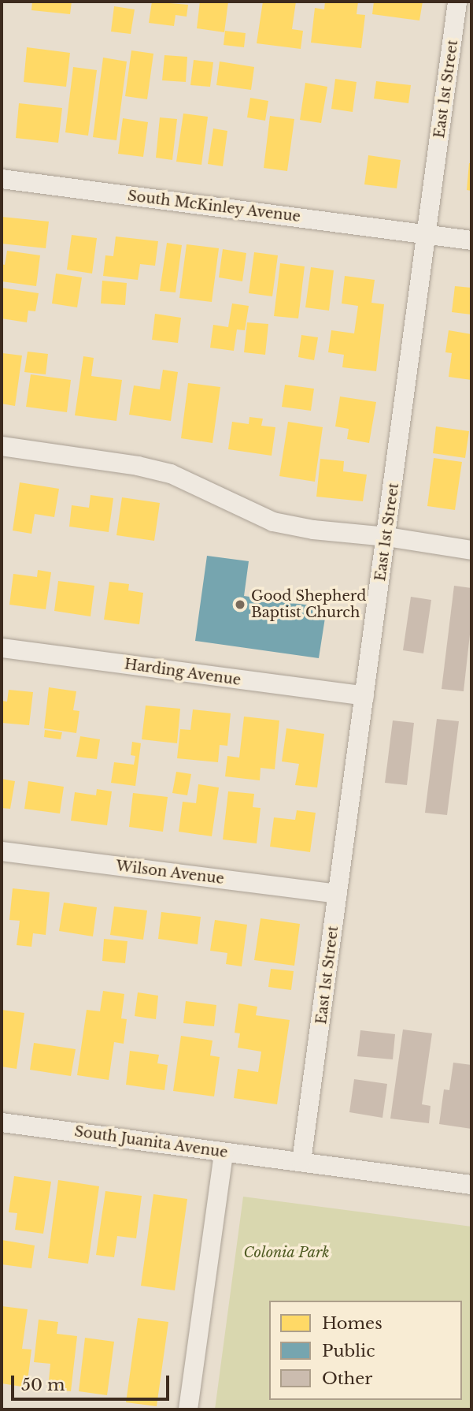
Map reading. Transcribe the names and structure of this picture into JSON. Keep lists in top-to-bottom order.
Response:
{
  "streets": {
    "street": [
      "East 1st Street",
      "South McKinley Avenue",
      "Harding Avenue",
      "Wilson Avenue",
      "South Juanita Avenue"
    ]
  },
  "crossings": [
    ["East 1st Street", "South McKinley Avenue"],
    ["East 1st Street", "Harding Avenue"],
    ["East 1st Street", "Wilson Avenue"],
    ["East 1st Street", "South Juanita Avenue"]
  ],
  "parks": ["Colonia Park"],
  "places": ["Good Shepherd Baptist Church"],
  "legend": ["Homes", "Public", "Other"],
  "scale_bar": "50 m"
}
